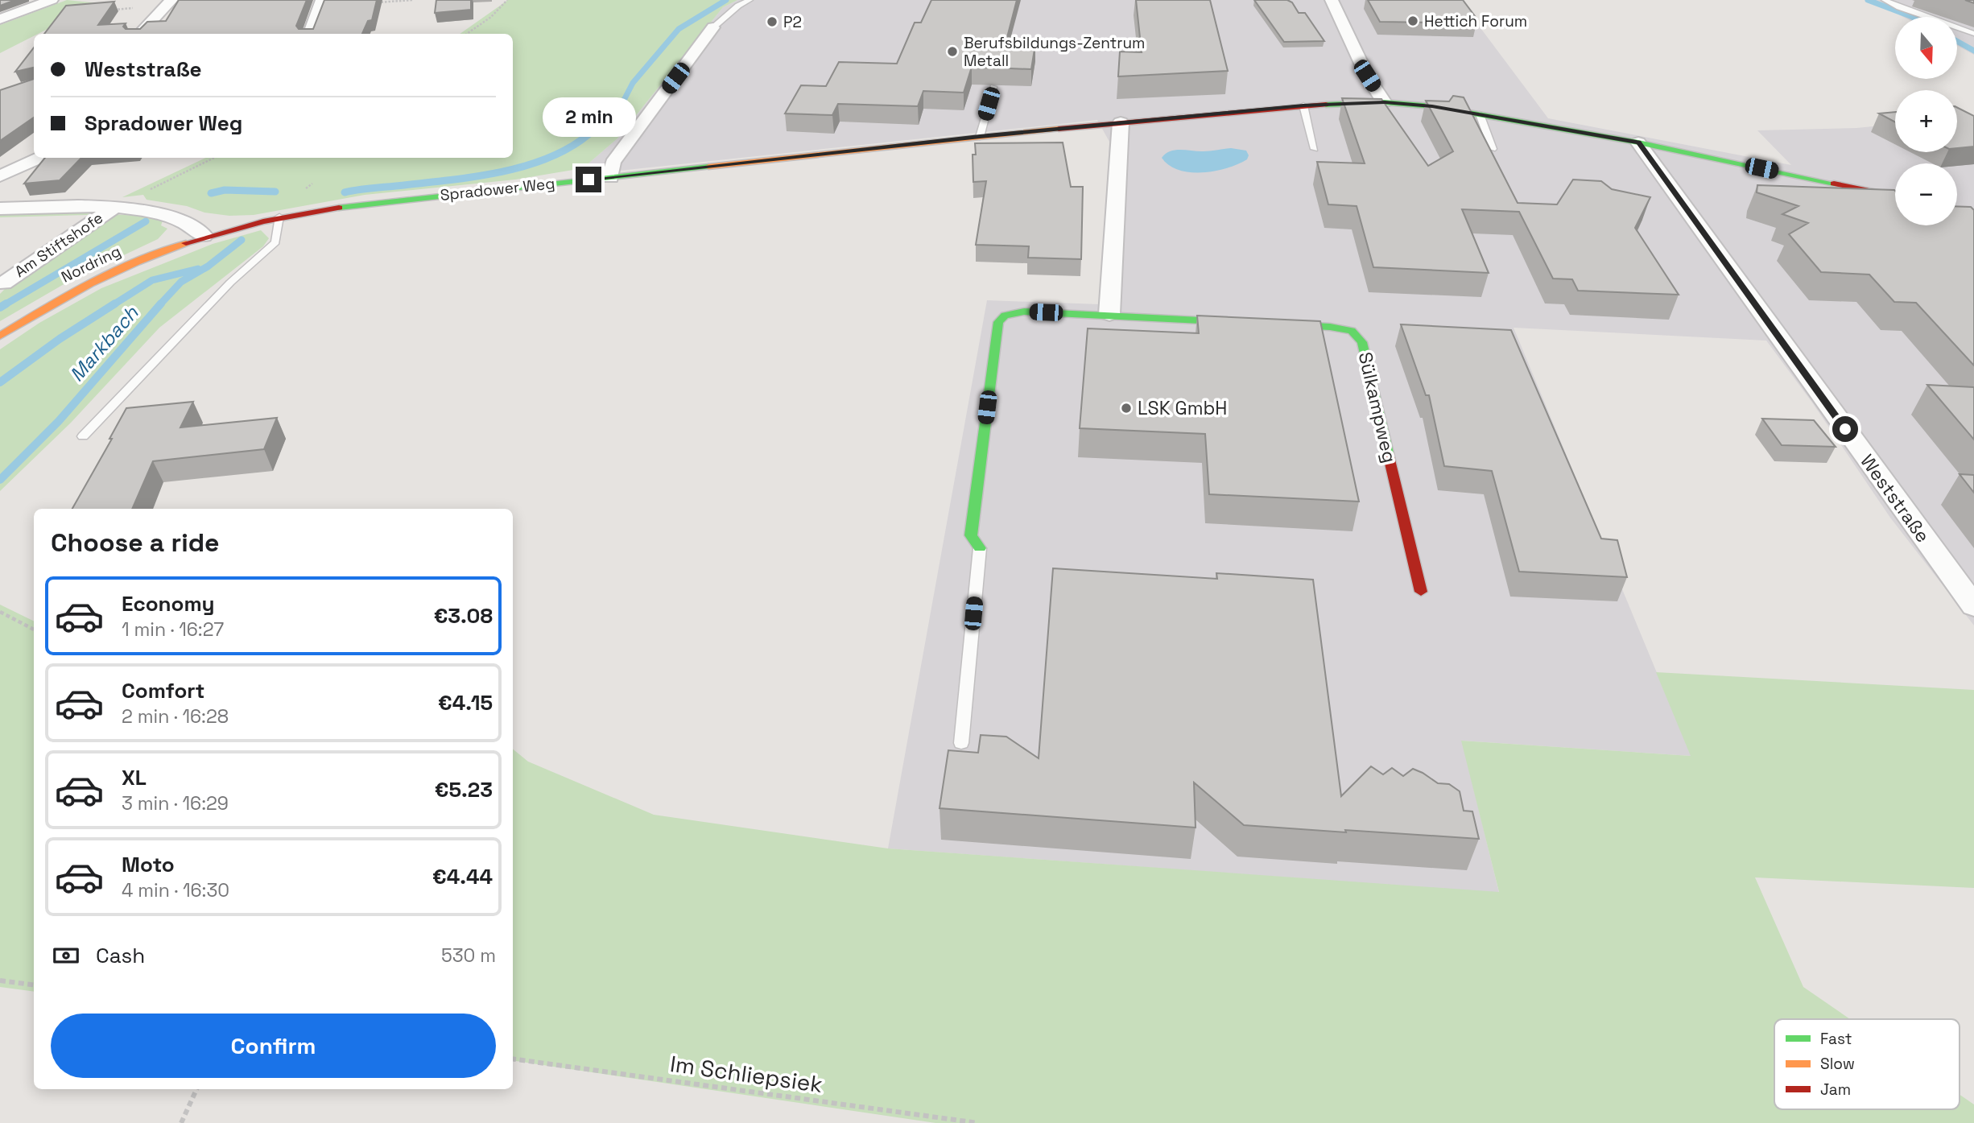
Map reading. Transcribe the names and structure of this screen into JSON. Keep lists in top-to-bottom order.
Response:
{
  "streets": {
    "street": [
      "Spradower Weg",
      "Am Stiftshofe",
      "Nordring",
      "Sülkampweg",
      "Weststraße"
    ],
    "path": ["Im Schliepsiek"]
  },
  "crossings": [
    ["Spradower Weg", "Nordring"],
    ["Spradower Weg", "Weststraße"]
  ],
  "water": ["Markbach"],
  "places": [
    "Hettich Forum",
    "P2",
    "Berufsbildungs-Zentrum Metall",
    "LSK GmbH"
  ],
  "legend": ["Fast", "Slow", "Jam"],
  "north": "bottom",
  "page": {
    "map_buttons": ["+", "−"],
    "banner": ["Weststraße", "Spradower Weg"],
    "bubble": "2 min",
    "heading": "Choose a ride",
    "list": [
      {
        "name": "Economy",
        "note": "1 min · 16:27",
        "value": "€3.08"
      },
      {
        "name": "Comfort",
        "note": "2 min · 16:28",
        "value": "€4.15"
      },
      {
        "name": "XL",
        "note": "3 min · 16:29",
        "value": "€5.23"
      },
      {
        "name": "Moto",
        "note": "4 min · 16:30",
        "value": "€4.44"
      }
    ],
    "pay": ["Cash", "530 m"],
    "buttons": "Confirm"
  }
}
